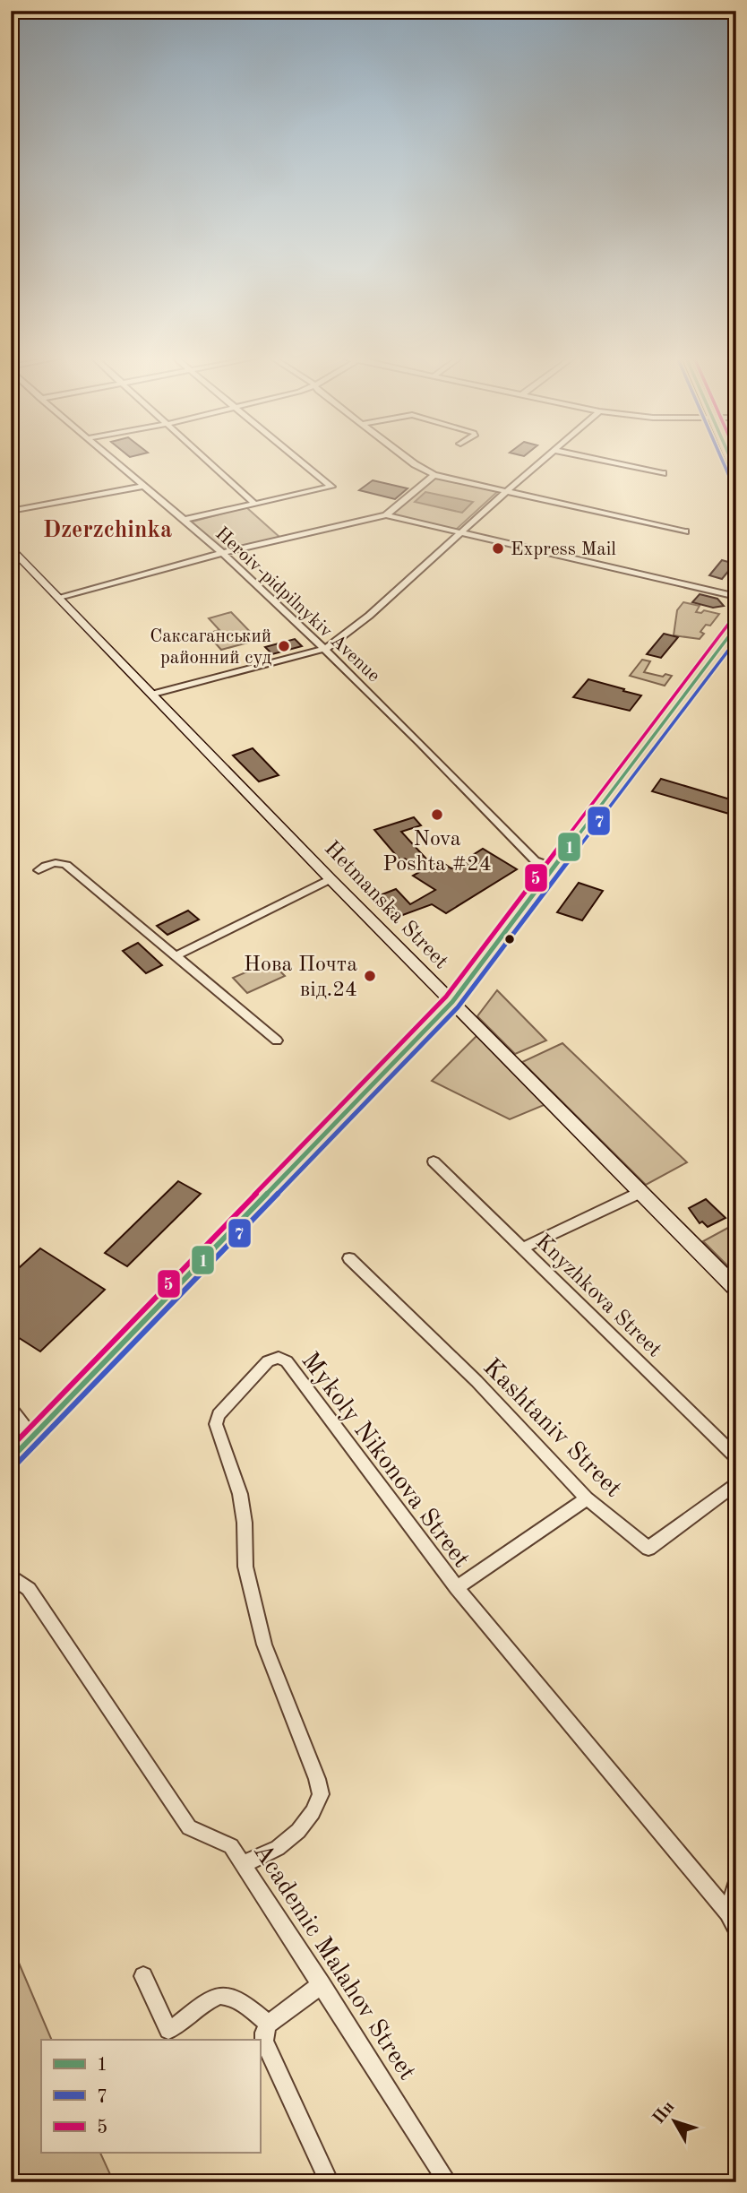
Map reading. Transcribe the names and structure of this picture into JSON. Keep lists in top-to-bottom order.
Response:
{
  "streets": {
    "street": [
      "Heroiv-pidpilnykiv Avenue",
      "Hetmanska Street",
      "Knyzhkova Street",
      "Kashtaniv Street",
      "Mykoly Nikonova Street",
      "Academic Malahov Street"
    ]
  },
  "crossings": [
    ["Mykoly Nikonova Street", "Academic Malahov Street"]
  ],
  "districts": ["Dzerzchinka"],
  "places": [
    "Express Mail",
    "Саксаганський районний суд",
    "Nova Poshta #24",
    "Нова Почта від.24"
  ],
  "lines": ["transit line 1", "transit line 7", "transit line 5"],
  "legend": ["1", "7", "5"],
  "north": "top left"
}
